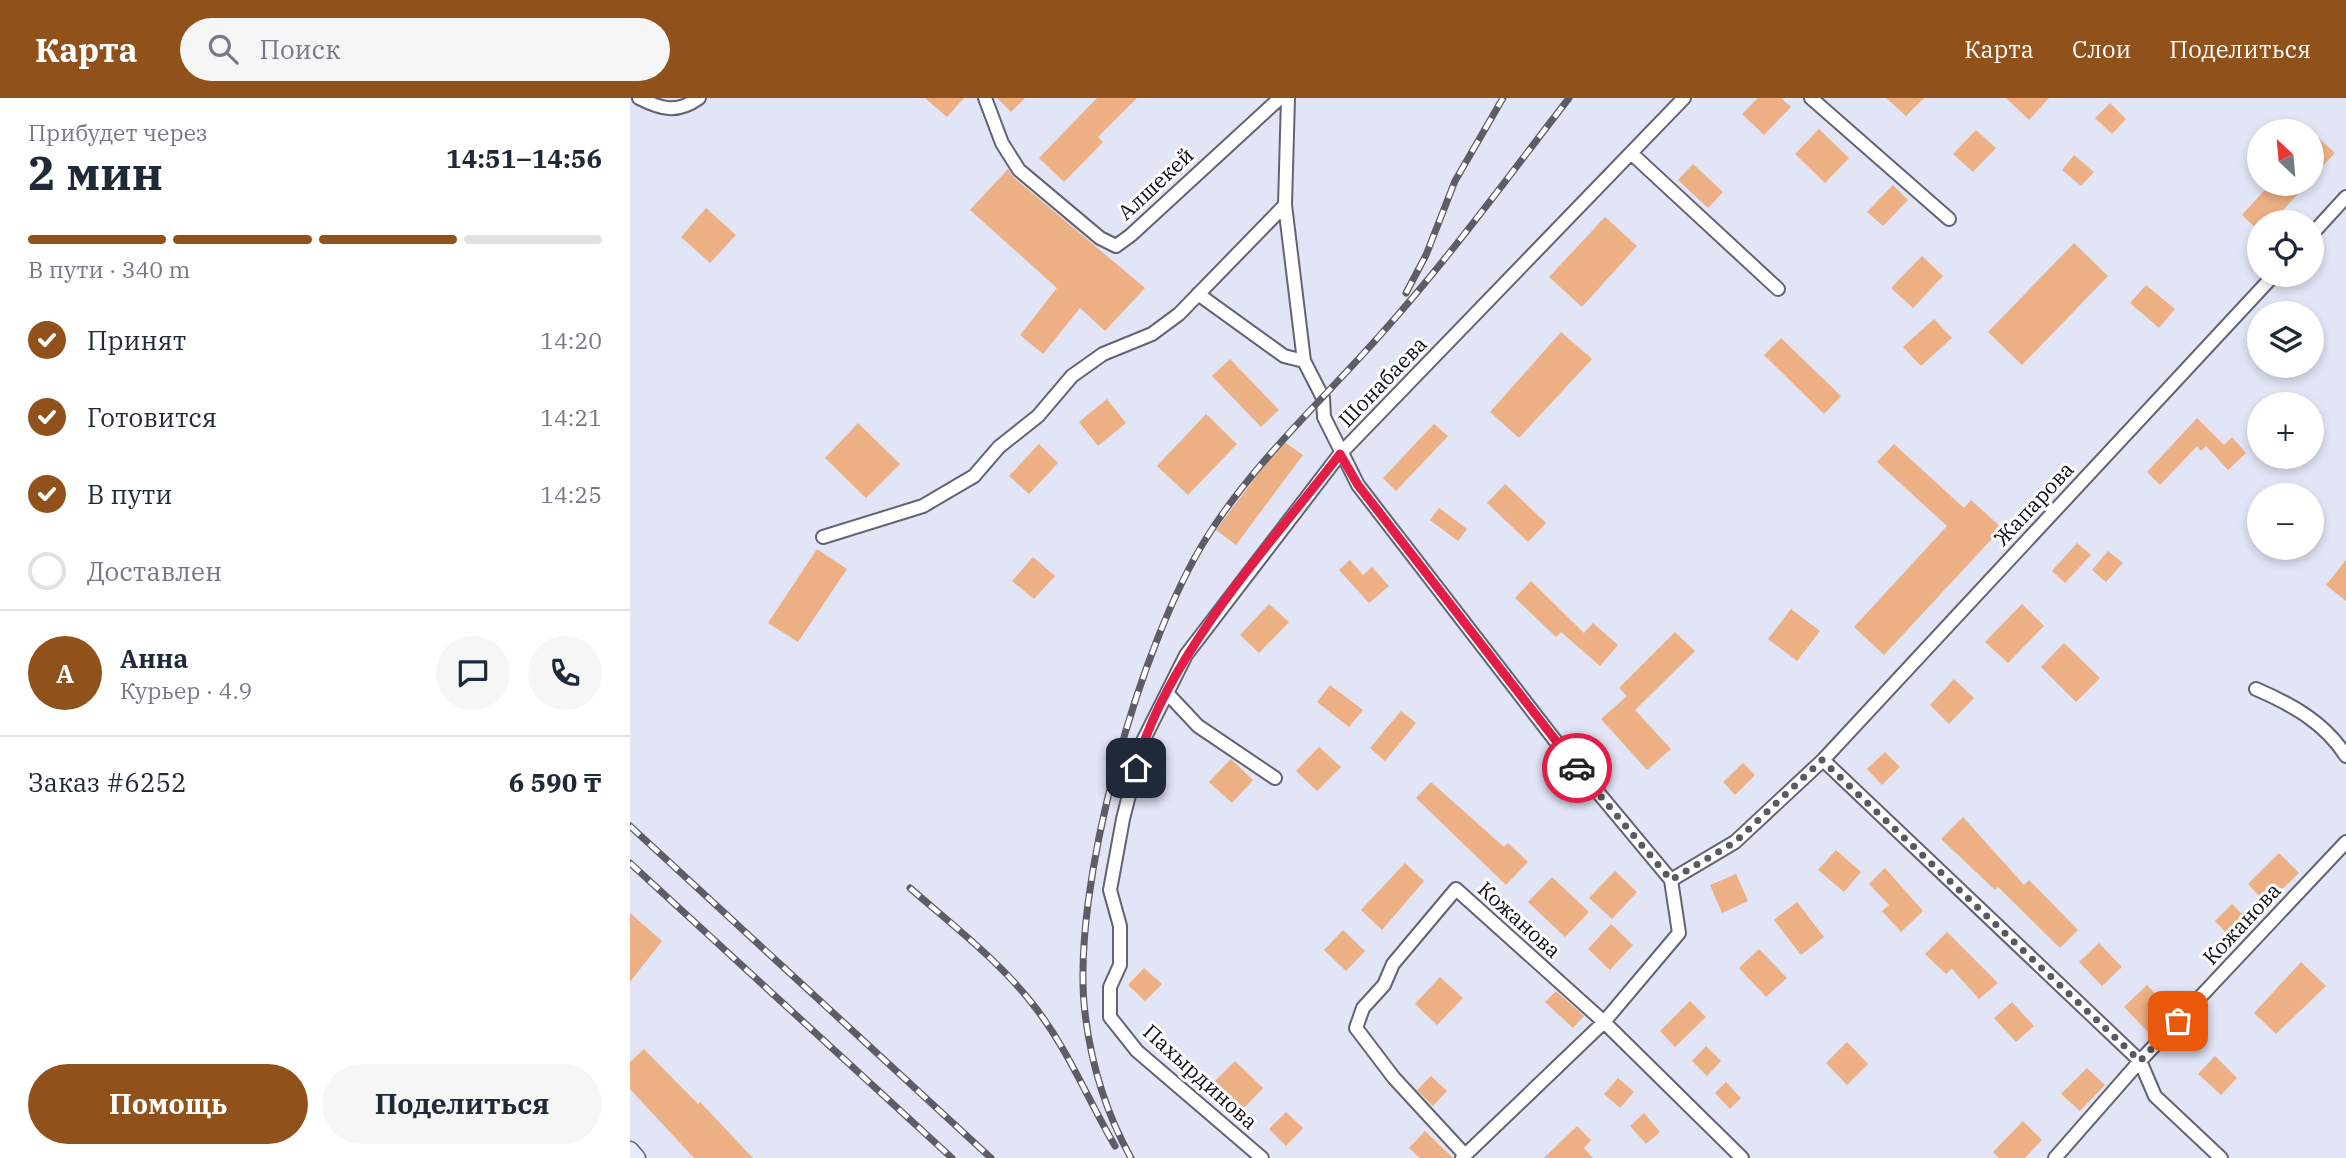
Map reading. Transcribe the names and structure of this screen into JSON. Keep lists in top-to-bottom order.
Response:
{
  "streets": {
    "street": [
      "Алшекей",
      "Шонабаева",
      "Жапарова",
      "Кожанова",
      "Пахырдинова"
    ]
  },
  "crossings": [
    ["Шонабаева", "Пахырдинова"]
  ],
  "north": "top left",
  "page": {
    "header": "Карта",
    "search": "Поиск",
    "nav": ["Карта", "Слои", "Поделиться"],
    "heading": ["2 мин", "Прибудет через", "14:51–14:56"],
    "panel": [
      "Анна",
      "Курьер · 4.9",
      "Заказ #6252",
      "6 590 ₸"
    ],
    "map_buttons": ["+", "−"],
    "bar": "В пути · 340 m",
    "list": [
      ["Принят", "14:20"],
      ["Готовится", "14:21"],
      ["В пути", "14:25"],
      "Доставлен"
    ],
    "round": "А",
    "buttons": ["Помощь", "Поделиться"]
  }
}
